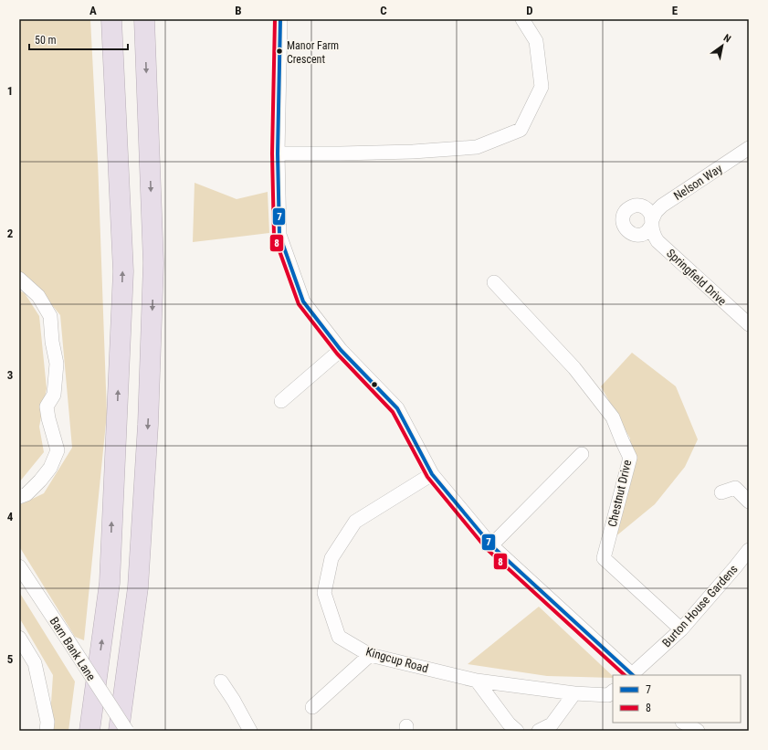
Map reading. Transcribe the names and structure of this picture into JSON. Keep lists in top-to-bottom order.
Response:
{
  "streets": {
    "street": [
      "Nelson Way",
      "Springfield Drive",
      "Chestnut Drive",
      "Burton House Gardens",
      "Barn Bank Lane",
      "Kingcup Road"
    ]
  },
  "crossings": [
    ["Nelson Way", "Springfield Drive"],
    ["Chestnut Drive", "Burton House Gardens"]
  ],
  "places": ["Manor Farm Crescent"],
  "lines": ["transit line 7", "transit line 8"],
  "legend": ["7", "8"],
  "scale_bar": "50 m",
  "north": "top right",
  "grid": {
    "columns": [
      "A",
      "B",
      "C",
      "D",
      "E"
    ],
    "rows": [
      "1",
      "2",
      "3",
      "4",
      "5"
    ]
  }
}
